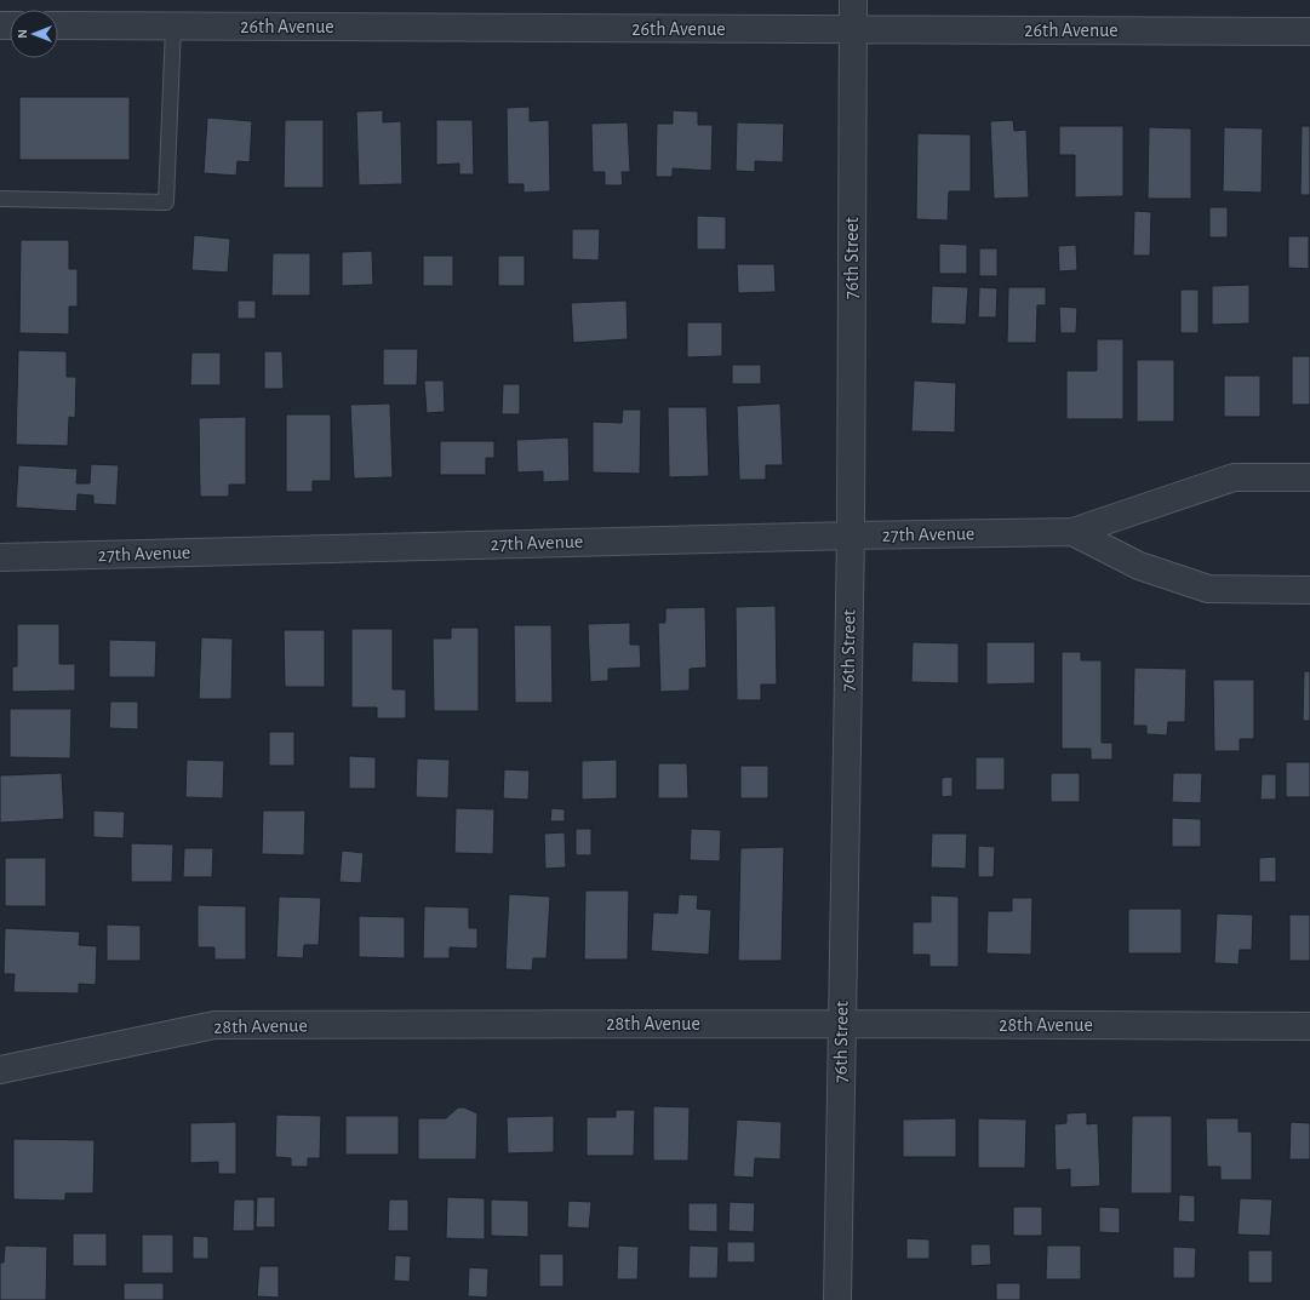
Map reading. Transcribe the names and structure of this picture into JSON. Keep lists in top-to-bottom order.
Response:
{
  "streets": {
    "street": [
      "26th Avenue",
      "76th Street",
      "27th Avenue",
      "28th Avenue"
    ]
  },
  "crossings": [
    ["26th Avenue", "76th Street"],
    ["76th Street", "27th Avenue"],
    ["76th Street", "28th Avenue"]
  ],
  "north": "left"
}
